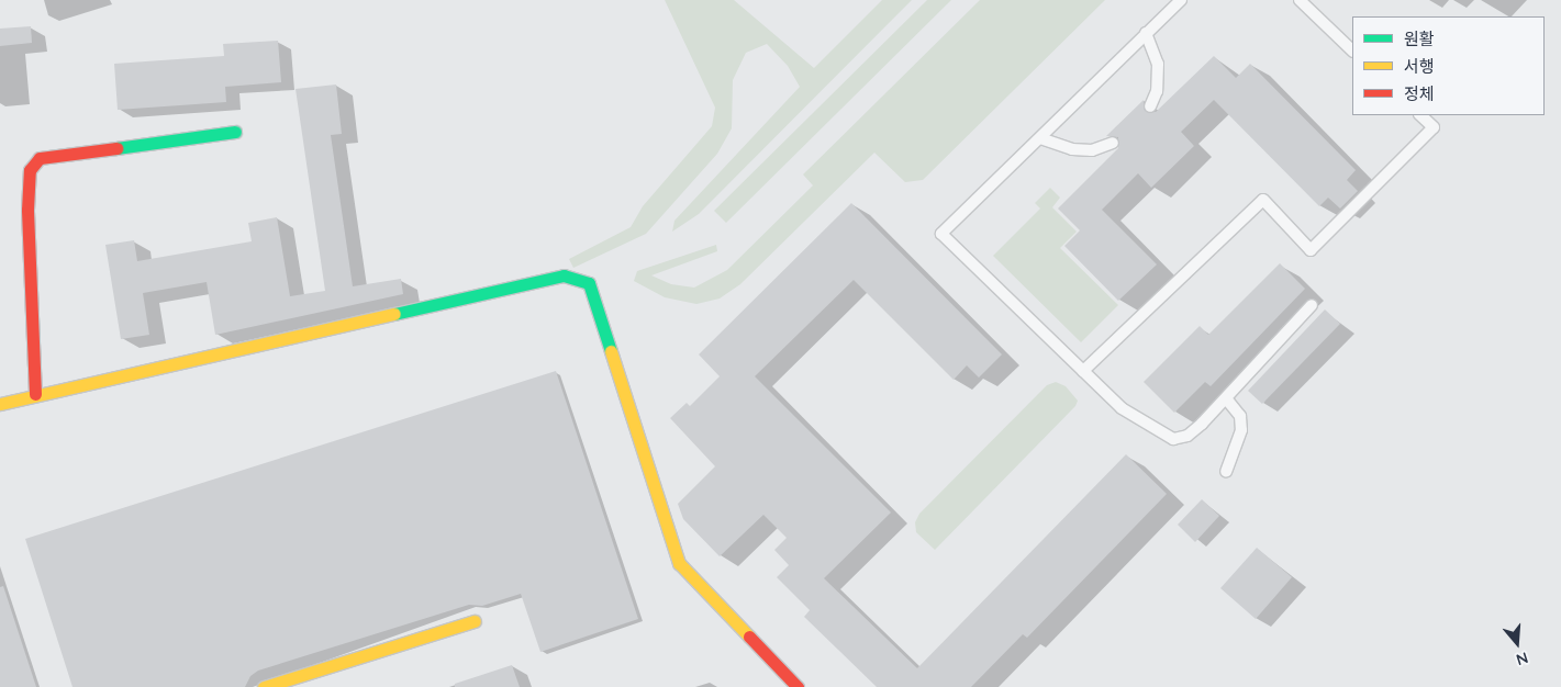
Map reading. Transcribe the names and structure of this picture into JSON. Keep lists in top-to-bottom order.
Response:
{
  "legend": ["원활", "서행", "정체"],
  "north": "bottom"
}
